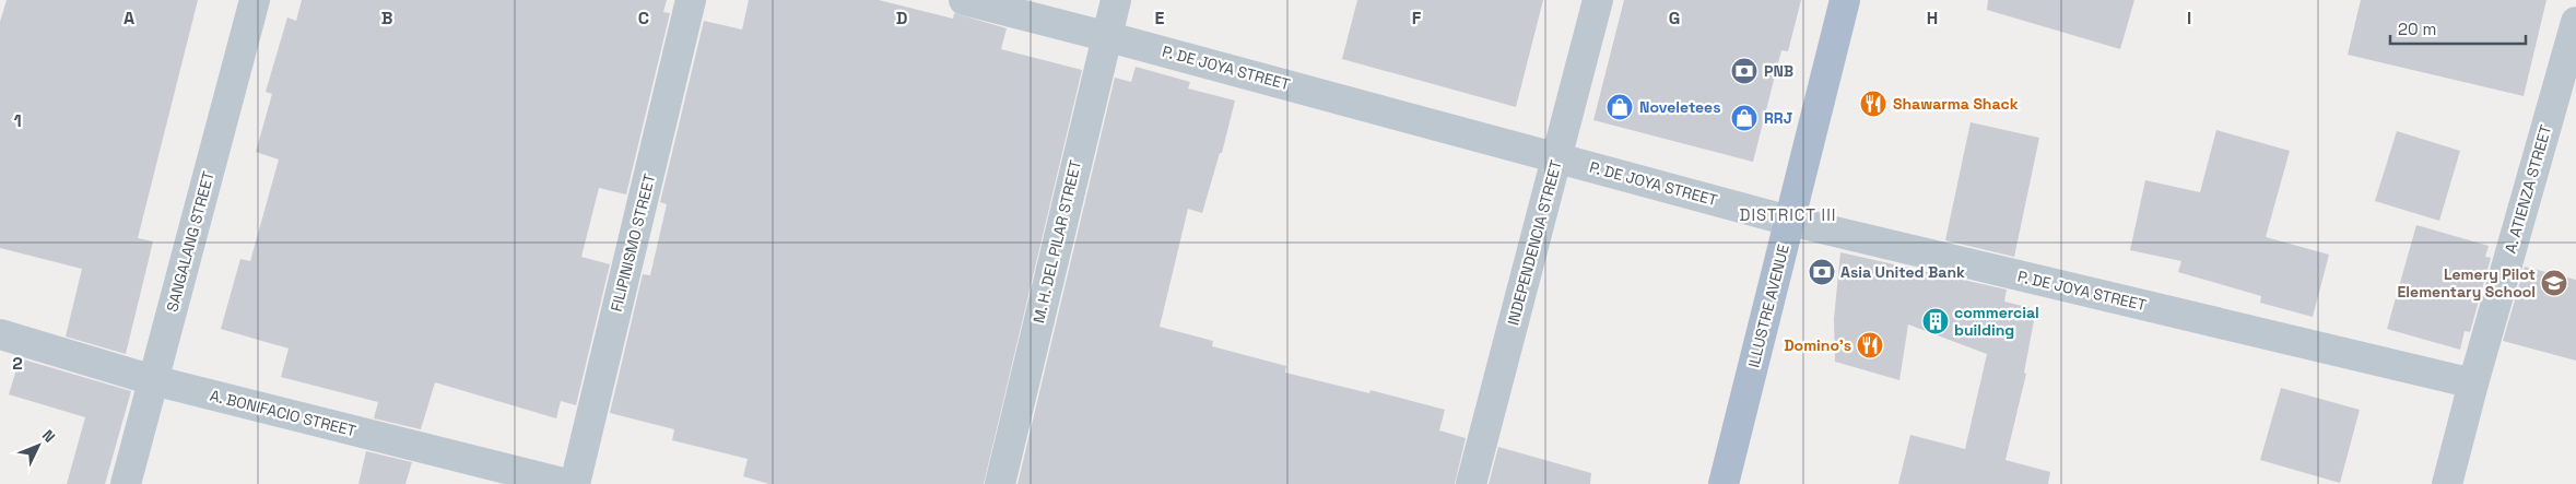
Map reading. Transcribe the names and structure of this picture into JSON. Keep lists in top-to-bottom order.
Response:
{
  "streets": {
    "main road": ["ILLUSTRE AVENUE"],
    "street": [
      "P. DE JOYA STREET",
      "A. ATIENZA STREET",
      "SANGALANG STREET",
      "M. H. DEL PILAR STREET",
      "FILIPINISMO STREET",
      "INDEPENDENCIA STREET",
      "A. BONIFACIO STREET"
    ]
  },
  "crossings": [
    ["P. DE JOYA STREET", "A. ATIENZA STREET"],
    ["P. DE JOYA STREET", "M. H. DEL PILAR STREET"],
    ["P. DE JOYA STREET", "INDEPENDENCIA STREET"],
    ["P. DE JOYA STREET", "ILLUSTRE AVENUE"],
    ["SANGALANG STREET", "A. BONIFACIO STREET"]
  ],
  "districts": ["DISTRICT III"],
  "places": {
    "bank": ["PNB", "Asia United Bank"],
    "restaurant": ["Shawarma Shack", "Domino's"],
    "shop": ["Noveletees", "RRJ"],
    "school or university": ["Lemery Pilot Elementary School"],
    "building": ["commercial building"]
  },
  "scale_bar": "20 m",
  "north": "top right",
  "grid": {
    "columns": [
      "A",
      "B",
      "C",
      "D",
      "E",
      "F",
      "G",
      "H",
      "I"
    ],
    "rows": ["1", "2"]
  }
}
